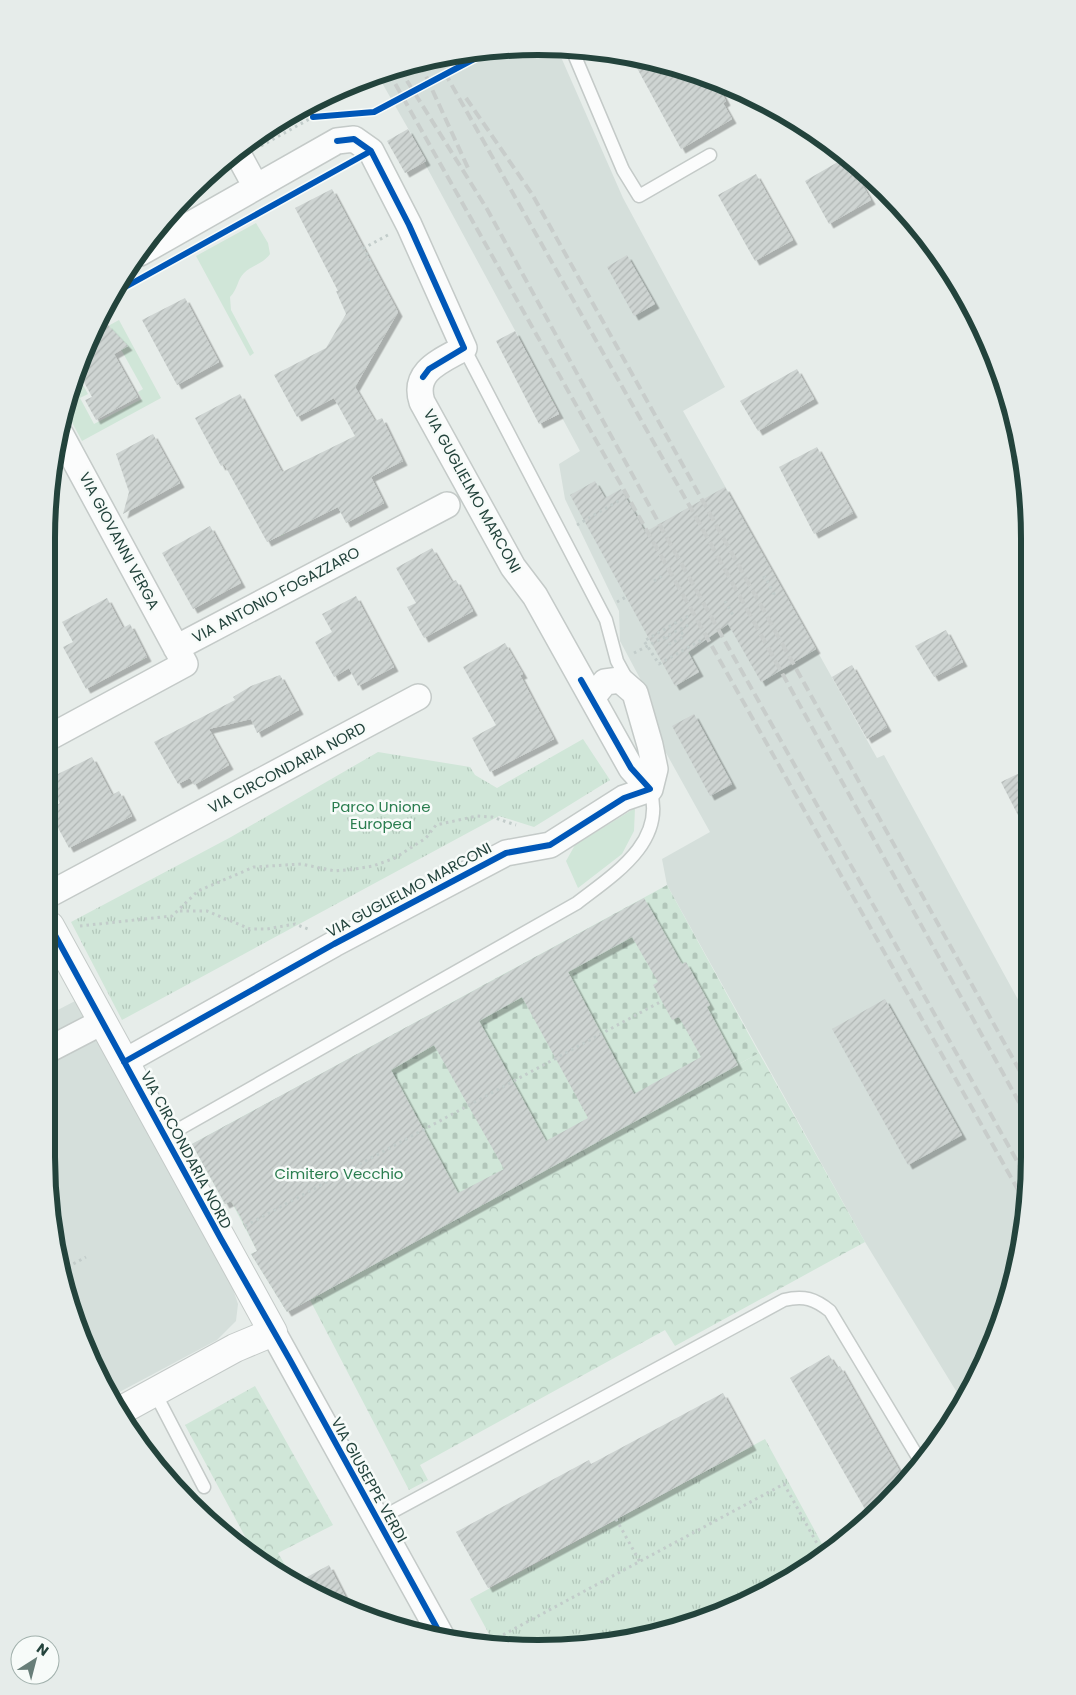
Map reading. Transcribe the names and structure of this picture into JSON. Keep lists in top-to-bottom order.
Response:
{
  "streets": {
    "street": [
      "VIA GUGLIELMO MARCONI",
      "VIA GIOVANNI VERGA",
      "VIA ANTONIO FOGAZZARO",
      "VIA CIRCONDARIA NORD",
      "VIA GIUSEPPE VERDI"
    ]
  },
  "crossings": [
    ["VIA GUGLIELMO MARCONI", "VIA CIRCONDARIA NORD"],
    ["VIA GIOVANNI VERGA", "VIA ANTONIO FOGAZZARO"],
    ["VIA CIRCONDARIA NORD", "VIA GIUSEPPE VERDI"]
  ],
  "parks": ["Parco Unione Europea", "Cimitero Vecchio"],
  "north": "top right"
}
